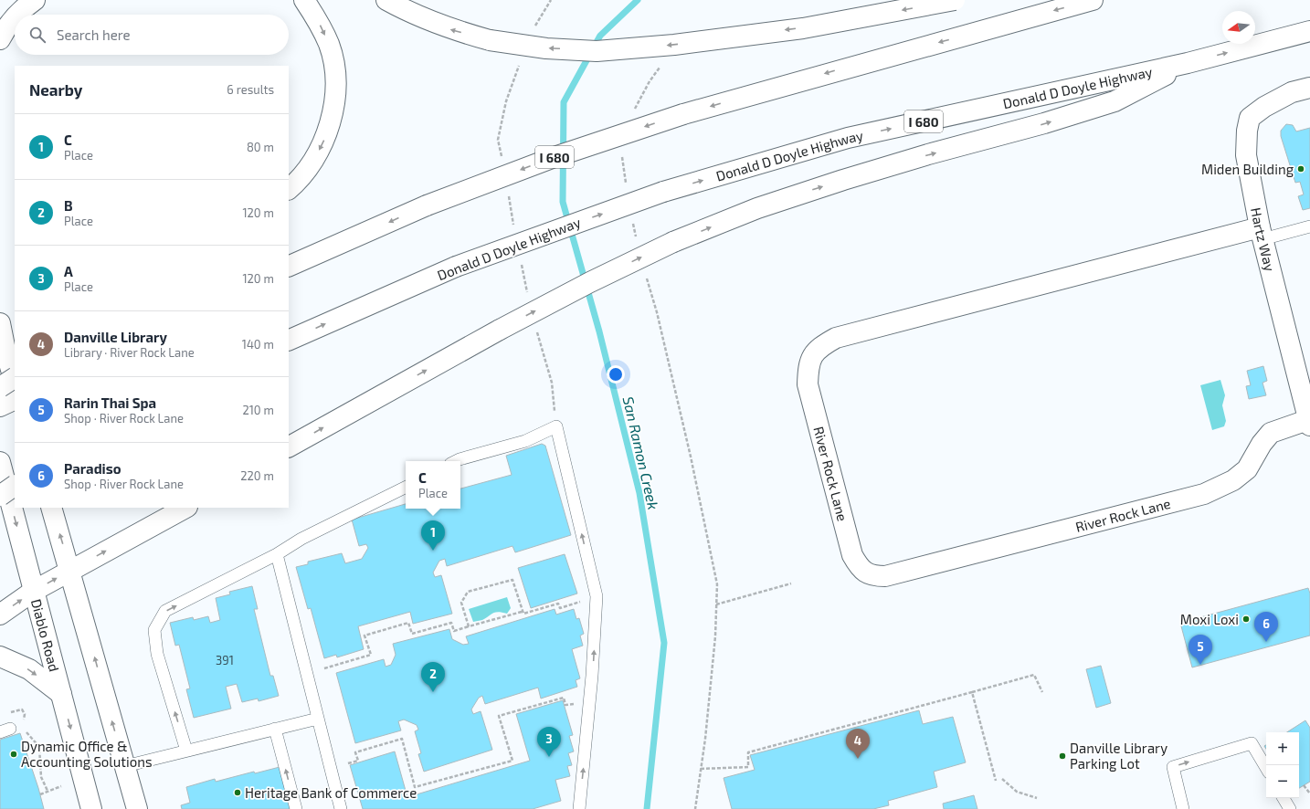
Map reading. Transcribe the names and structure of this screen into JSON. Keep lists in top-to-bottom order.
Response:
{
  "streets": {
    "main road": [
      "Donald D Doyle Highway",
      "I 680",
      "Hartz Way",
      "River Rock Lane",
      "Diablo Road"
    ]
  },
  "crossings": [
    ["Hartz Way", "River Rock Lane"]
  ],
  "water": ["San Ramon Creek"],
  "places": [
    "Miden Building",
    "Moxi Loxi",
    "Dynamic Office & Accounting Solutions",
    "Danville Library Parking Lot",
    "Heritage Bank of Commerce"
  ],
  "house_numbers": ["391"],
  "north": "left",
  "page": {
    "search": "Search here",
    "heading": ["Nearby", "6 results"],
    "list": [
      {
        "mark": "1",
        "name": "C",
        "note": "Place",
        "value": "80 m"
      },
      {
        "mark": "2",
        "name": "B",
        "note": "Place",
        "value": "120 m"
      },
      {
        "mark": "3",
        "name": "A",
        "note": "Place",
        "value": "120 m"
      },
      {
        "mark": "4",
        "name": "Danville Library",
        "note": "Library · River Rock Lane",
        "value": "140 m"
      },
      {
        "mark": "5",
        "name": "Rarin Thai Spa",
        "note": "Shop · River Rock Lane",
        "value": "210 m"
      },
      {
        "mark": "6",
        "name": "Paradiso",
        "note": "Shop · River Rock Lane",
        "value": "220 m"
      }
    ],
    "popup": ["C", "Place"],
    "pins": [
      "1",
      "6",
      "5",
      "2",
      "3",
      "4"
    ],
    "map_buttons": ["+", "−"]
  }
}
